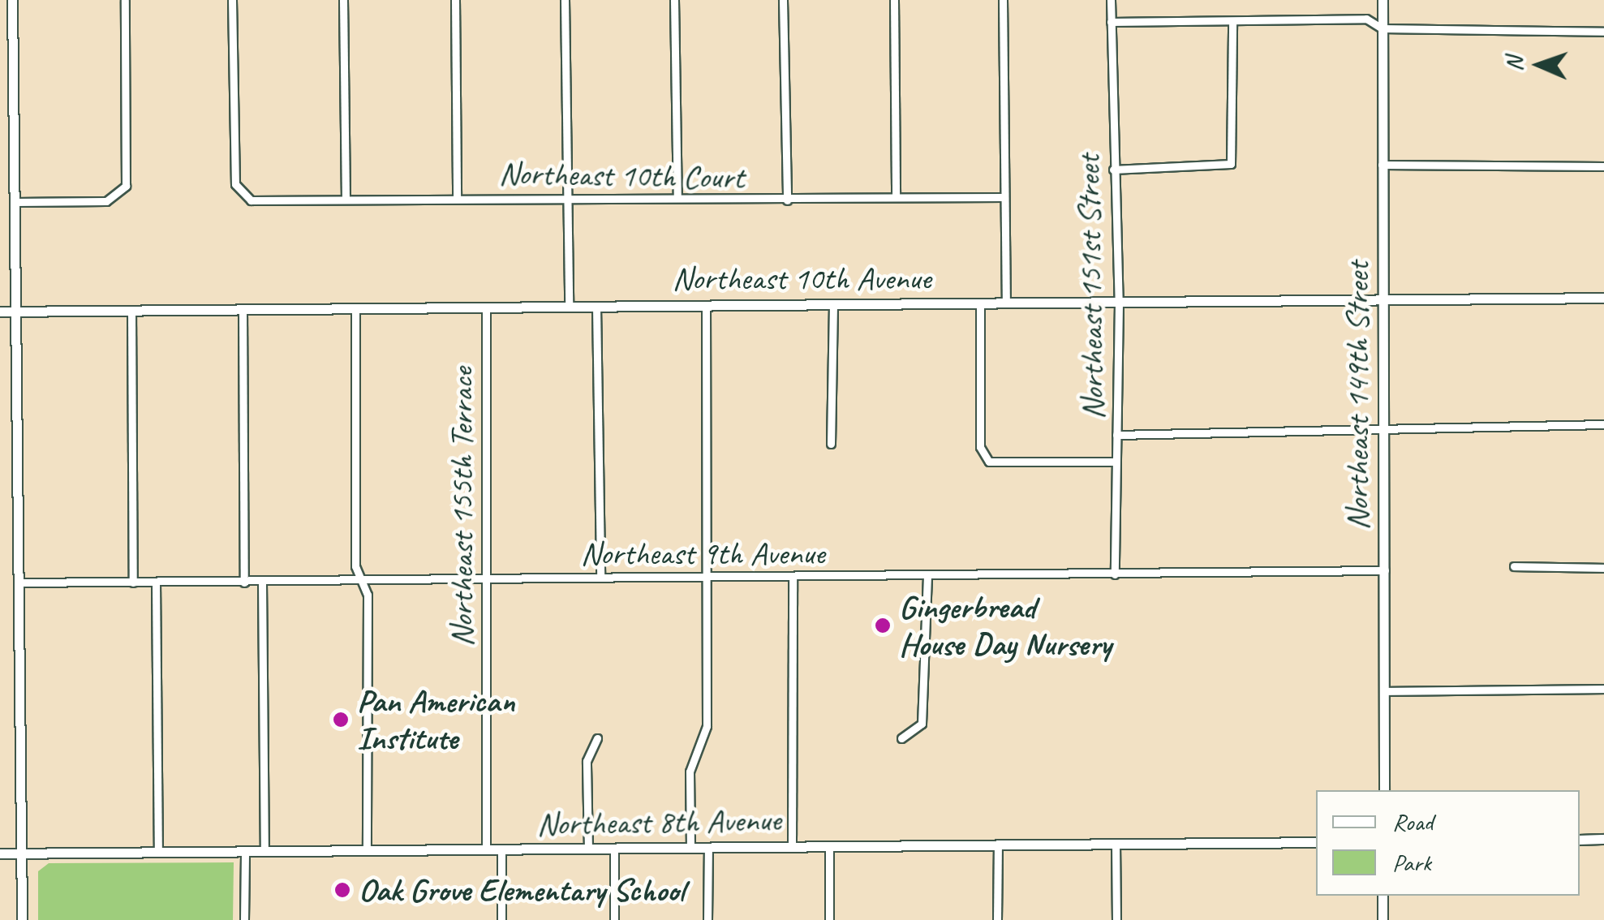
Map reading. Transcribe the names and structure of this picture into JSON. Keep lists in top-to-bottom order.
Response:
{
  "streets": {
    "street": [
      "Northeast 10th Court",
      "Northeast 10th Avenue",
      "Northeast 151st Street",
      "Northeast 149th Street",
      "Northeast 155th Terrace",
      "Northeast 9th Avenue",
      "Northeast 8th Avenue"
    ]
  },
  "crossings": [
    ["Northeast 10th Avenue", "Northeast 151st Street"],
    ["Northeast 10th Avenue", "Northeast 149th Street"],
    ["Northeast 10th Avenue", "Northeast 155th Terrace"],
    ["Northeast 151st Street", "Northeast 9th Avenue"],
    ["Northeast 149th Street", "Northeast 9th Avenue"],
    ["Northeast 155th Terrace", "Northeast 9th Avenue"],
    ["Northeast 155th Terrace", "Northeast 8th Avenue"]
  ],
  "places": ["Gingerbread House Day Nursery", "Pan American Institute", "Oak Grove Elementary School"],
  "legend": ["Road", "Park"],
  "north": "left"
}
